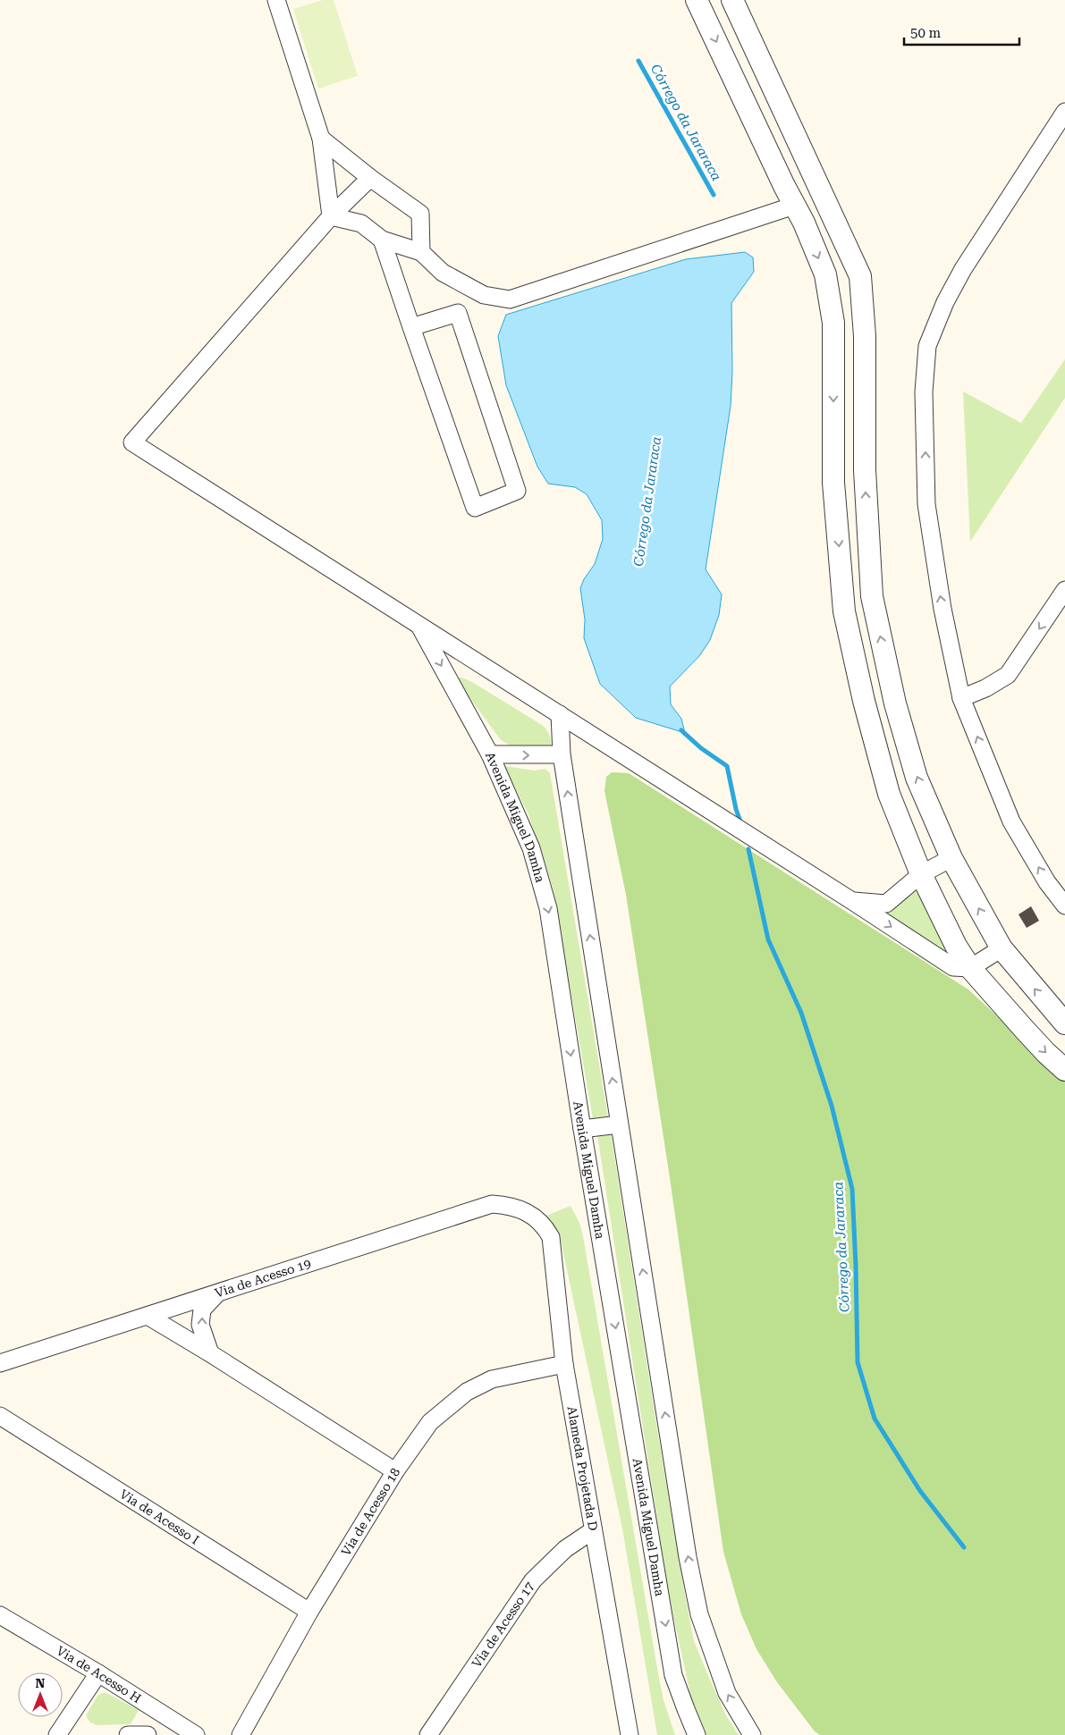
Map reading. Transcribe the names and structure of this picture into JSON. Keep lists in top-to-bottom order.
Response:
{
  "streets": {
    "street": [
      "Avenida Miguel Damha",
      "Via de Acesso 19",
      "Alameda Projetada D",
      "Via de Acesso 18",
      "Via de Acesso I",
      "Via de Acesso 17",
      "Via de Acesso H"
    ]
  },
  "crossings": [
    ["Via de Acesso 19", "Alameda Projetada D"],
    ["Alameda Projetada D", "Via de Acesso 18"],
    ["Alameda Projetada D", "Via de Acesso 17"],
    ["Via de Acesso 18", "Via de Acesso I"]
  ],
  "water": ["Córrego da Jararaca"],
  "scale_bar": "50 m",
  "north": "top"
}
